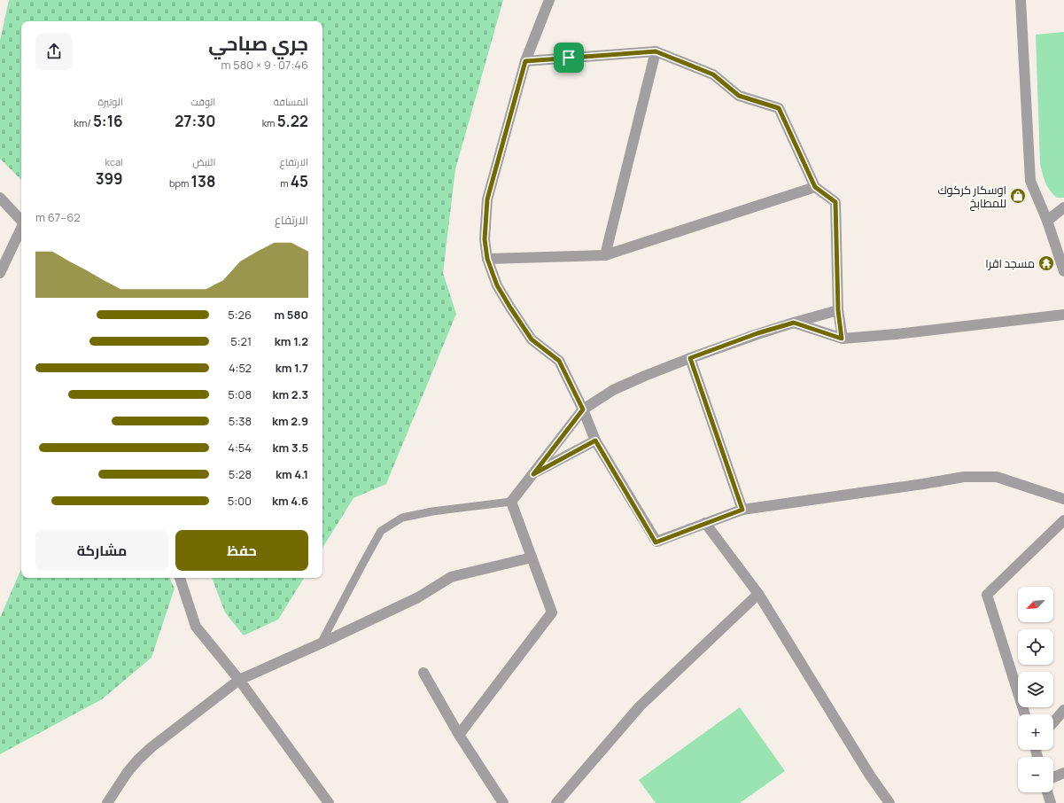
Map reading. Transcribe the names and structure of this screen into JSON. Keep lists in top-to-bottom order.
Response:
{
  "places": {
    "shop": ["اوسكار كركوك للمطابخ"],
    "temple": ["مسجد اقرا"]
  },
  "north": "bottom left",
  "page": {
    "heading": ["جري صباحي", "07:46 · 9 × 580 m"],
    "stats": [
      ["المسافة", "5.22 km"],
      ["الوقت", "27:30"],
      ["الوتيرة", "5:16 /km"],
      ["الارتفاع", "45 m"],
      ["النبض", "138 bpm"],
      ["kcal", "399"]
    ],
    "chart": ["الارتفاع", "62–67 m"],
    "list": [
      {
        "name": "580 m",
        "note": "5:26"
      },
      {
        "name": "1.2 km",
        "note": "5:21"
      },
      {
        "name": "1.7 km",
        "note": "4:52"
      },
      {
        "name": "2.3 km",
        "note": "5:08"
      },
      {
        "name": "2.9 km",
        "note": "5:38"
      },
      {
        "name": "3.5 km",
        "note": "4:54"
      },
      {
        "name": "4.1 km",
        "note": "5:28"
      },
      {
        "name": "4.6 km",
        "note": "5:00"
      }
    ],
    "buttons": ["حفظ", "مشاركة"],
    "map_buttons": ["+", "−"]
  }
}
